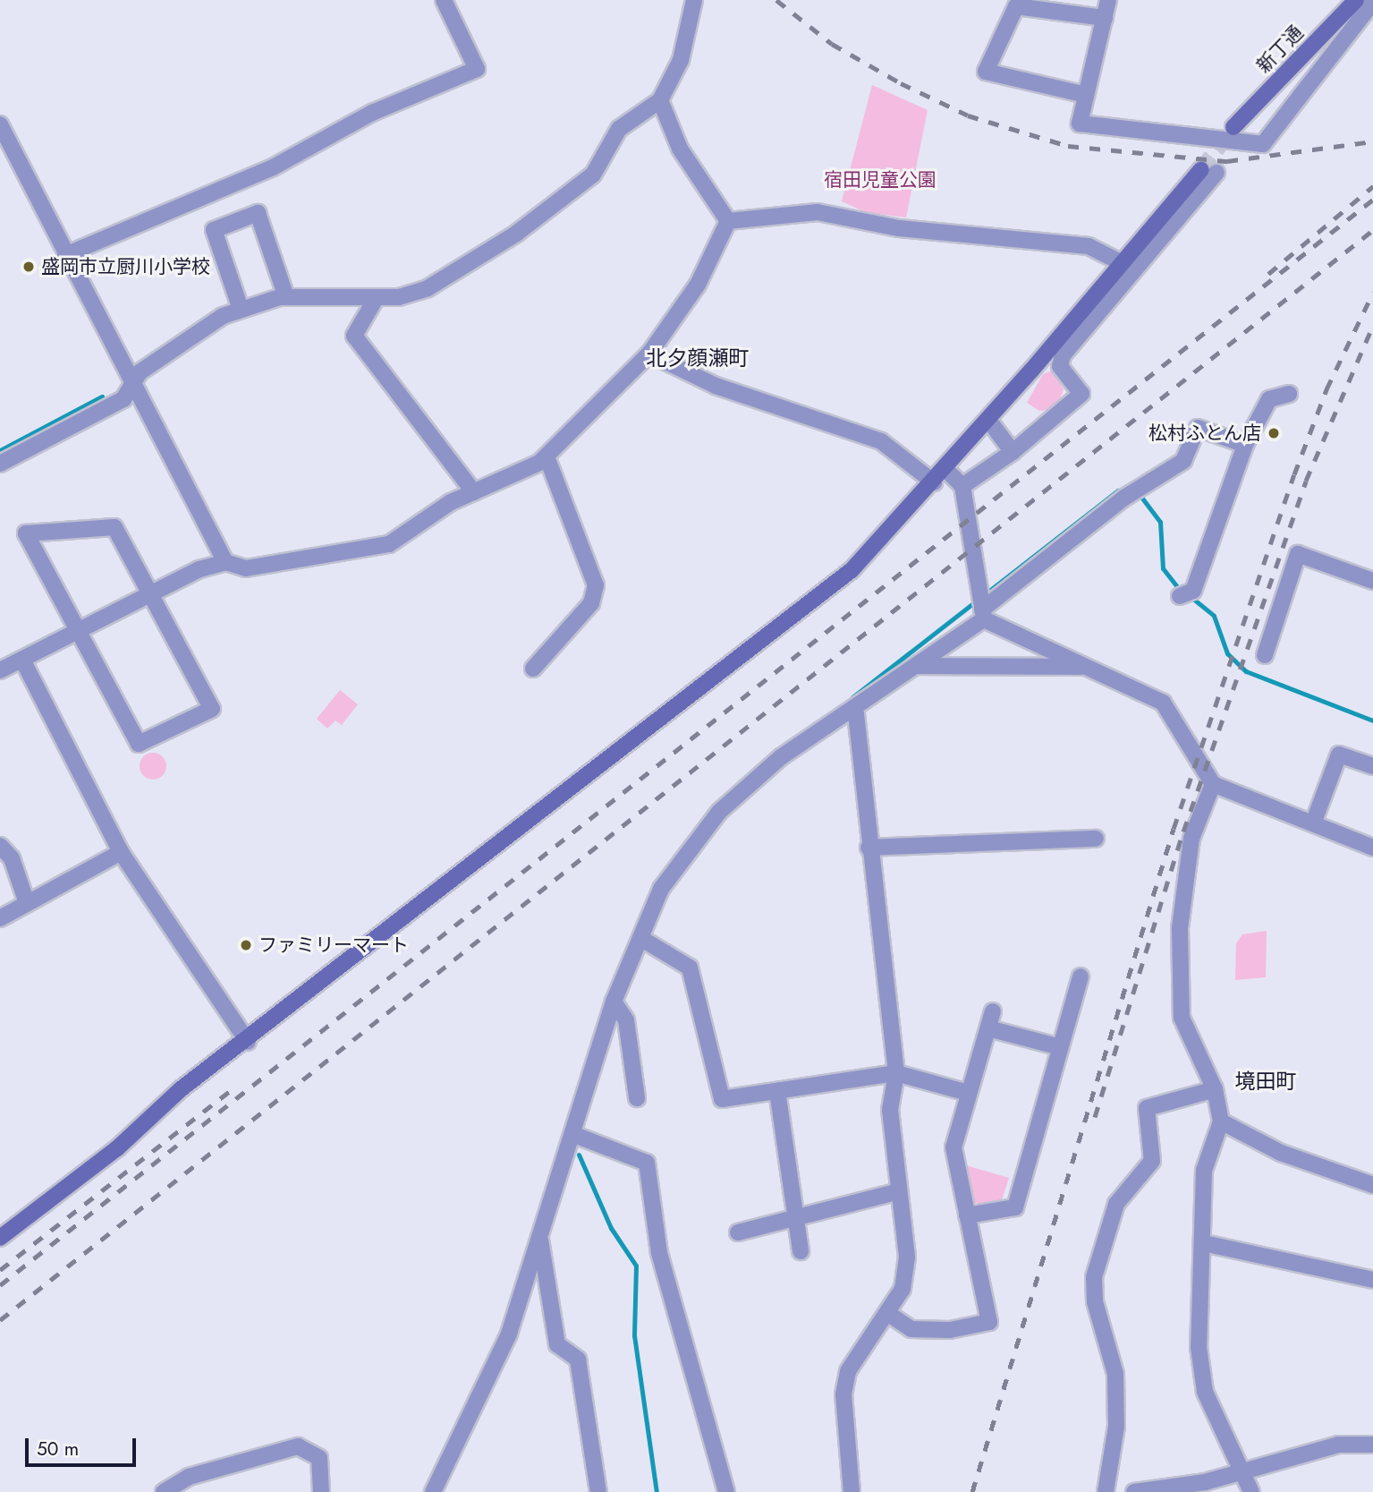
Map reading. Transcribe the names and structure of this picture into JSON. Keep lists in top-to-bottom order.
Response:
{
  "streets": {
    "street": ["新丁通"]
  },
  "districts": ["北夕顔瀬町", "境田町"],
  "parks": ["宿田児童公園"],
  "places": ["盛岡市立厨川小学校", "松村ふとん店", "ファミリーマート"],
  "scale_bar": "50 m"
}
